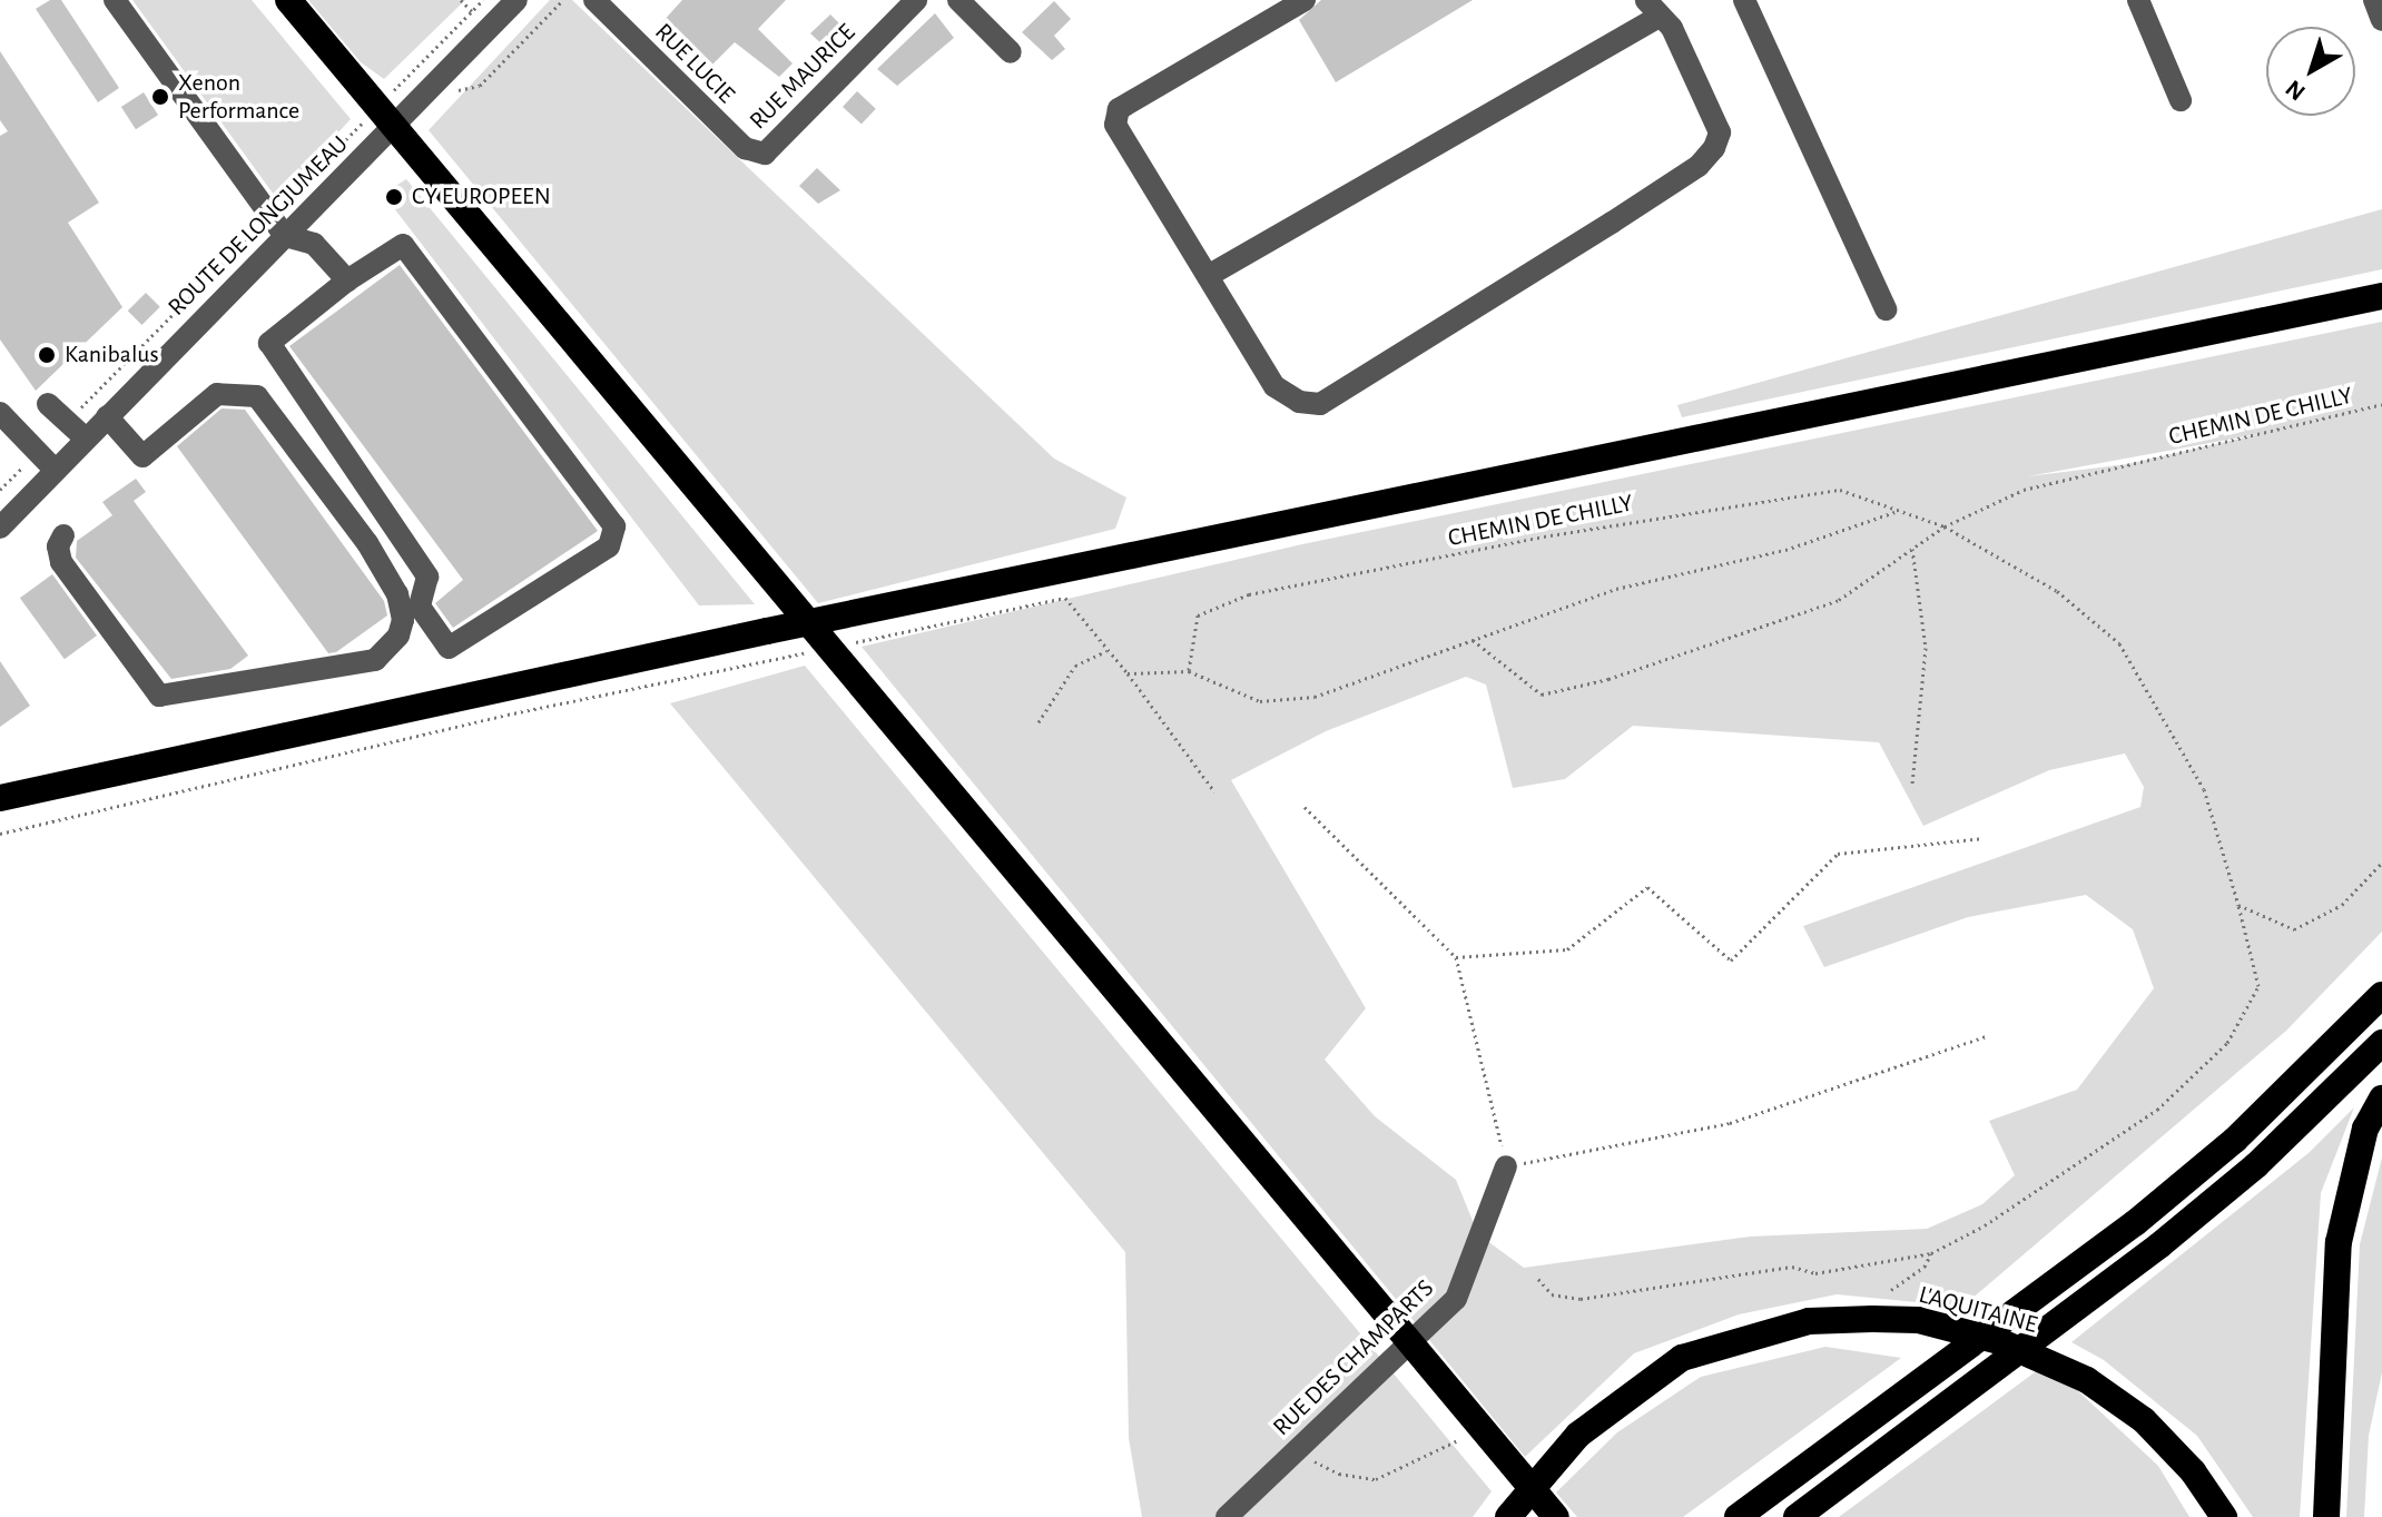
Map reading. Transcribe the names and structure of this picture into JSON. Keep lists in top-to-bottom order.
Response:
{
  "streets": {
    "highway": ["L'AQUITAINE"],
    "street": [
      "RUE LUCIE",
      "RUE MAURICE",
      "ROUTE DE LONGJUMEAU",
      "RUE DES CHAMPARTS"
    ],
    "path": ["CHEMIN DE CHILLY"]
  },
  "crossings": [
    ["RUE LUCIE", "RUE MAURICE"]
  ],
  "places": ["Xenon Performance", "CY EUROPEEN", "Kanibalus"],
  "north": "bottom left"
}
